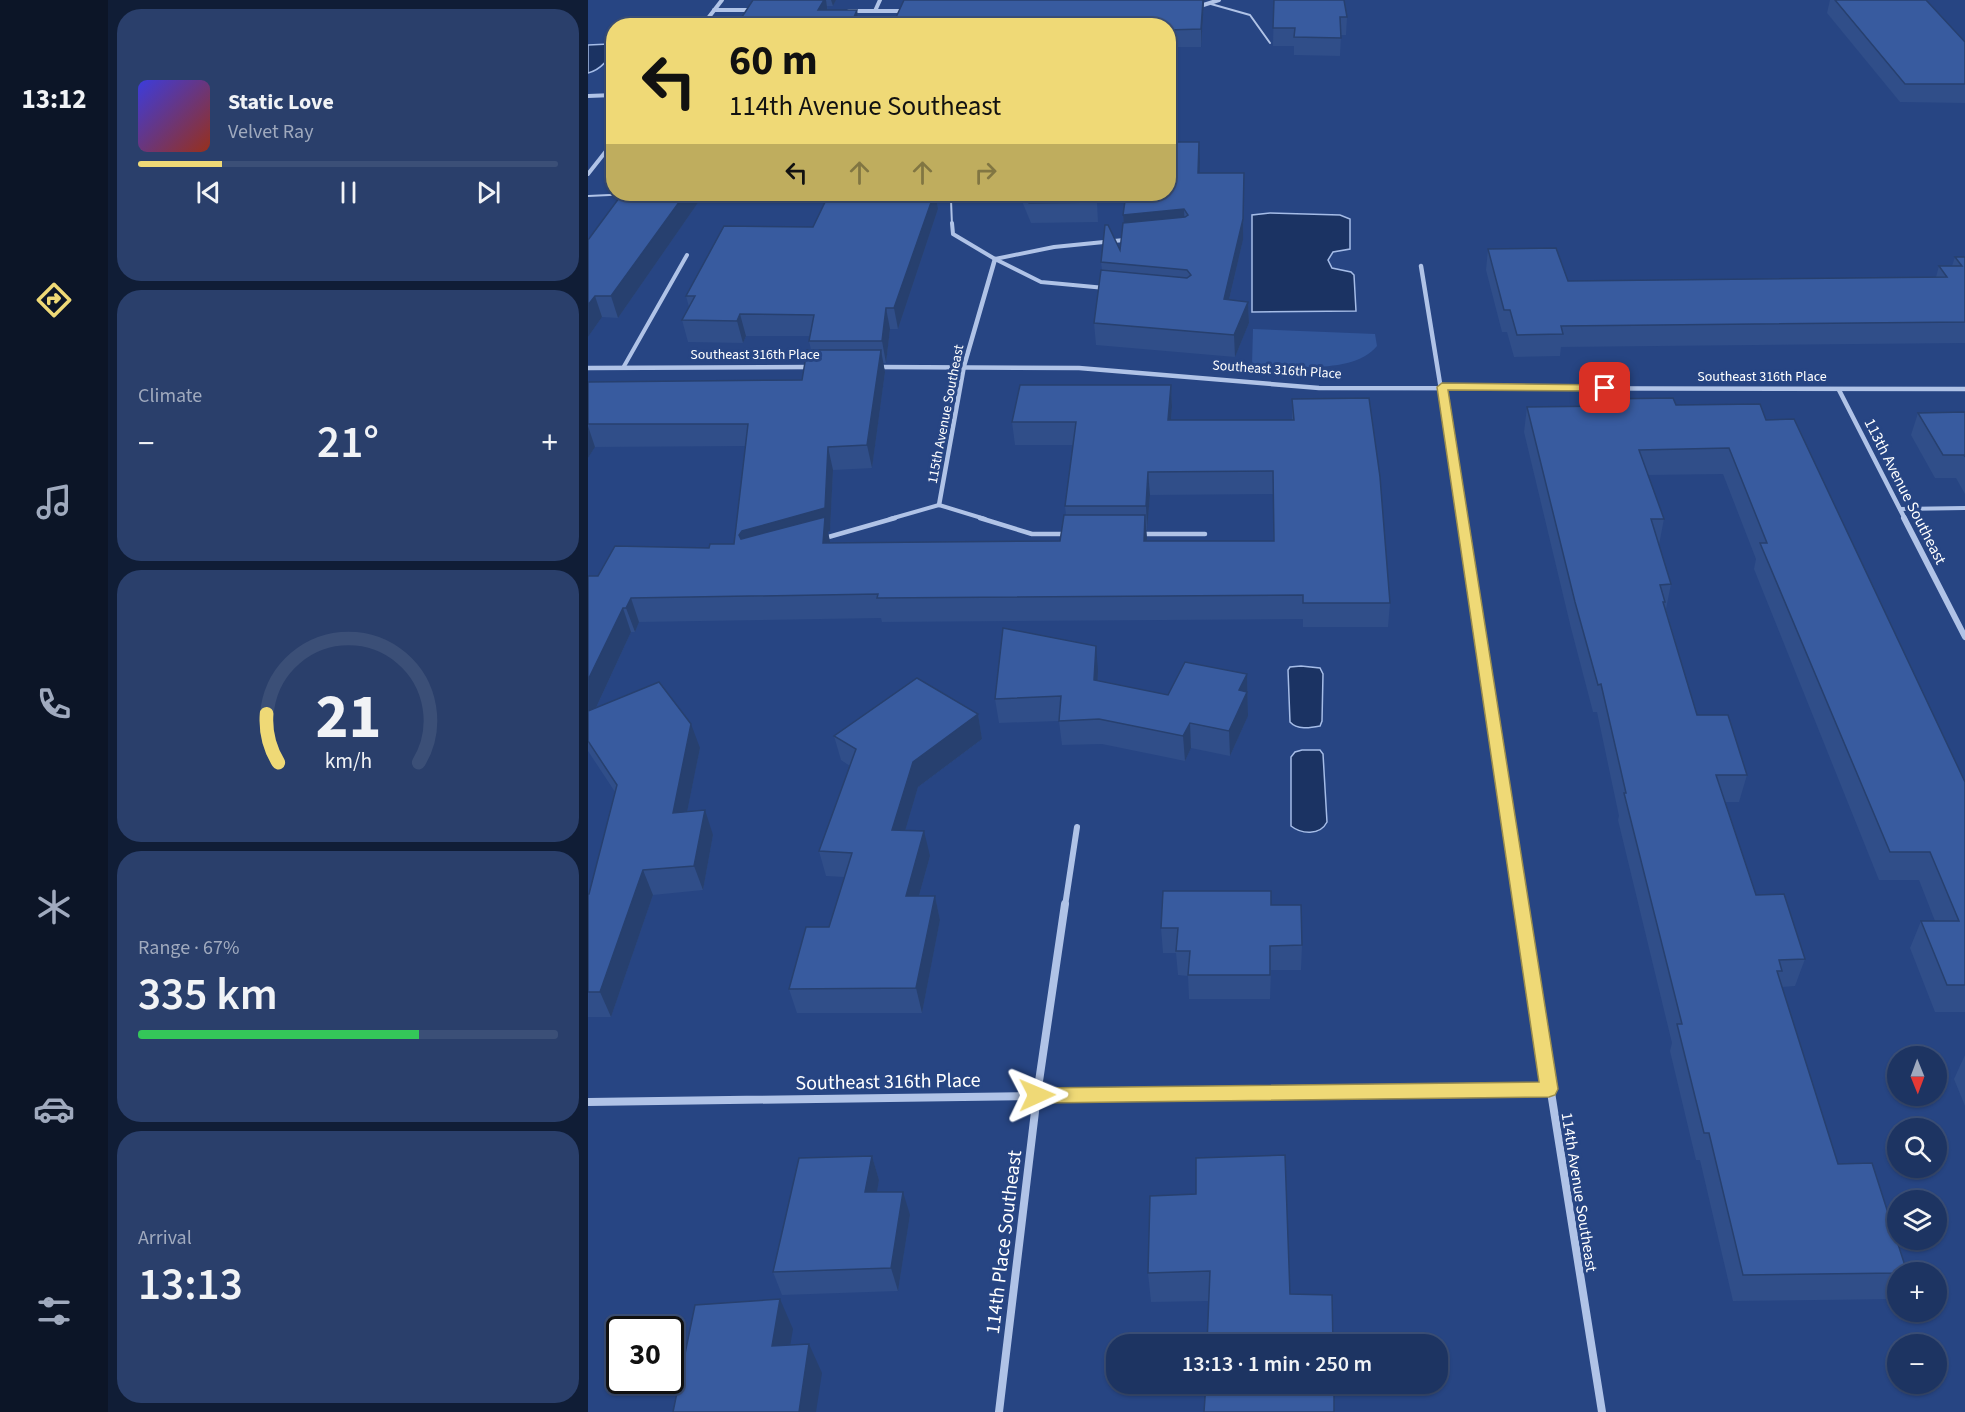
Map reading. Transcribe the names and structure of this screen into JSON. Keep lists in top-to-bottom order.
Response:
{
  "streets": {
    "street": [
      "Southeast 316th Place",
      "115th Avenue Southeast",
      "113th Avenue Southeast",
      "114th Avenue Southeast",
      "114th Place Southeast"
    ]
  },
  "crossings": [
    ["Southeast 316th Place", "115th Avenue Southeast"],
    ["Southeast 316th Place", "113th Avenue Southeast"],
    ["Southeast 316th Place", "114th Avenue Southeast"],
    ["Southeast 316th Place", "114th Place Southeast"]
  ],
  "north": "bottom",
  "page": {
    "tabs": "13:12",
    "turn": ["60 m", "114th Avenue Southeast"],
    "song": ["Static Love", "Velvet Ray"],
    "tile": [
      "Climate",
      ["Range · 67%", "335 km"],
      ["Arrival", "13:13"]
    ],
    "heat": ["−", "21°", "+"],
    "map_buttons": ["+", "−"],
    "limit": "30",
    "trip": "13:13 · 1 min · 250 m",
    "gauge": ["21", "km/h"]
  }
}
